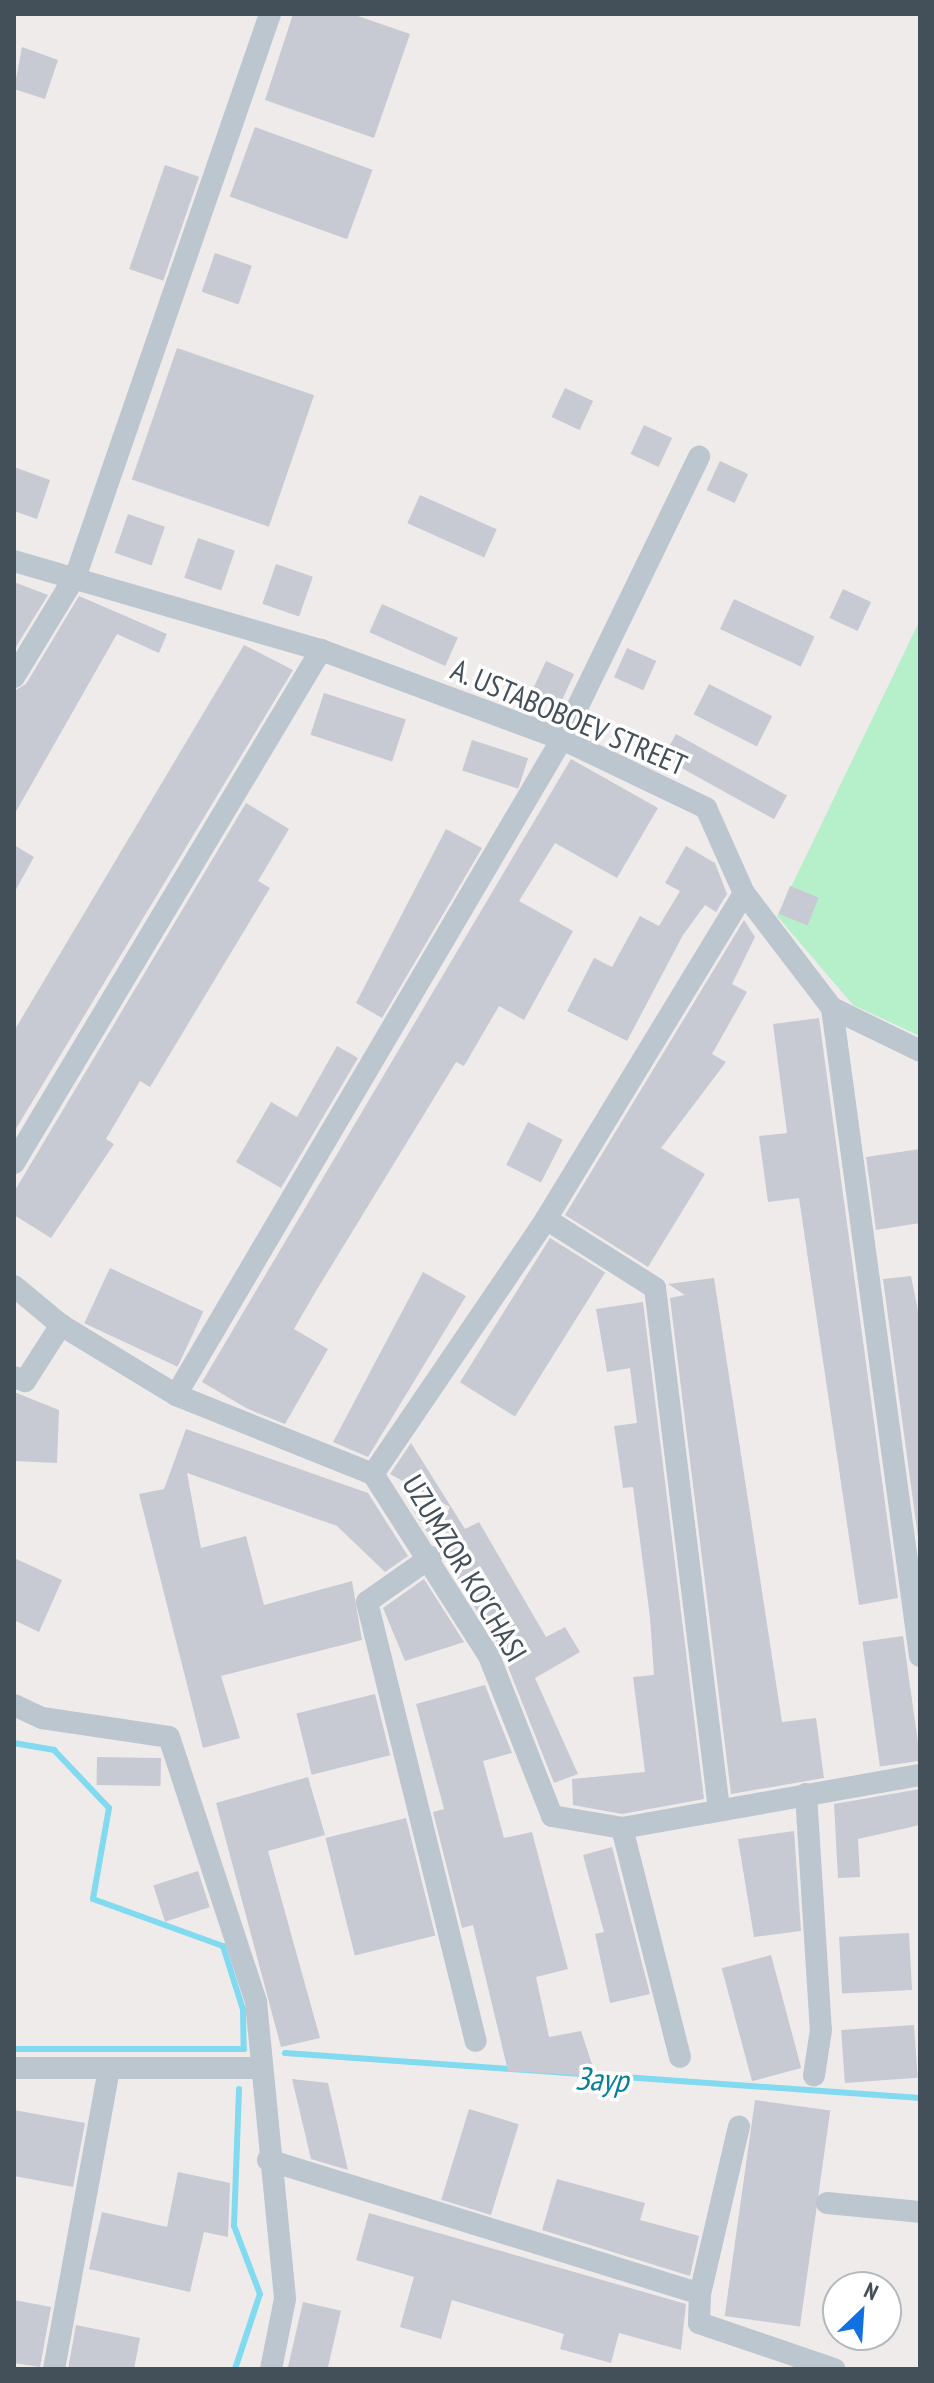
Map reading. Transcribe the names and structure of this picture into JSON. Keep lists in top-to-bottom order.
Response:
{
  "streets": {
    "street": ["A. USTABOBOEV STREET", "UZUMZOR KO'CHASI"]
  },
  "water": ["Заур"],
  "north": "top right"
}
